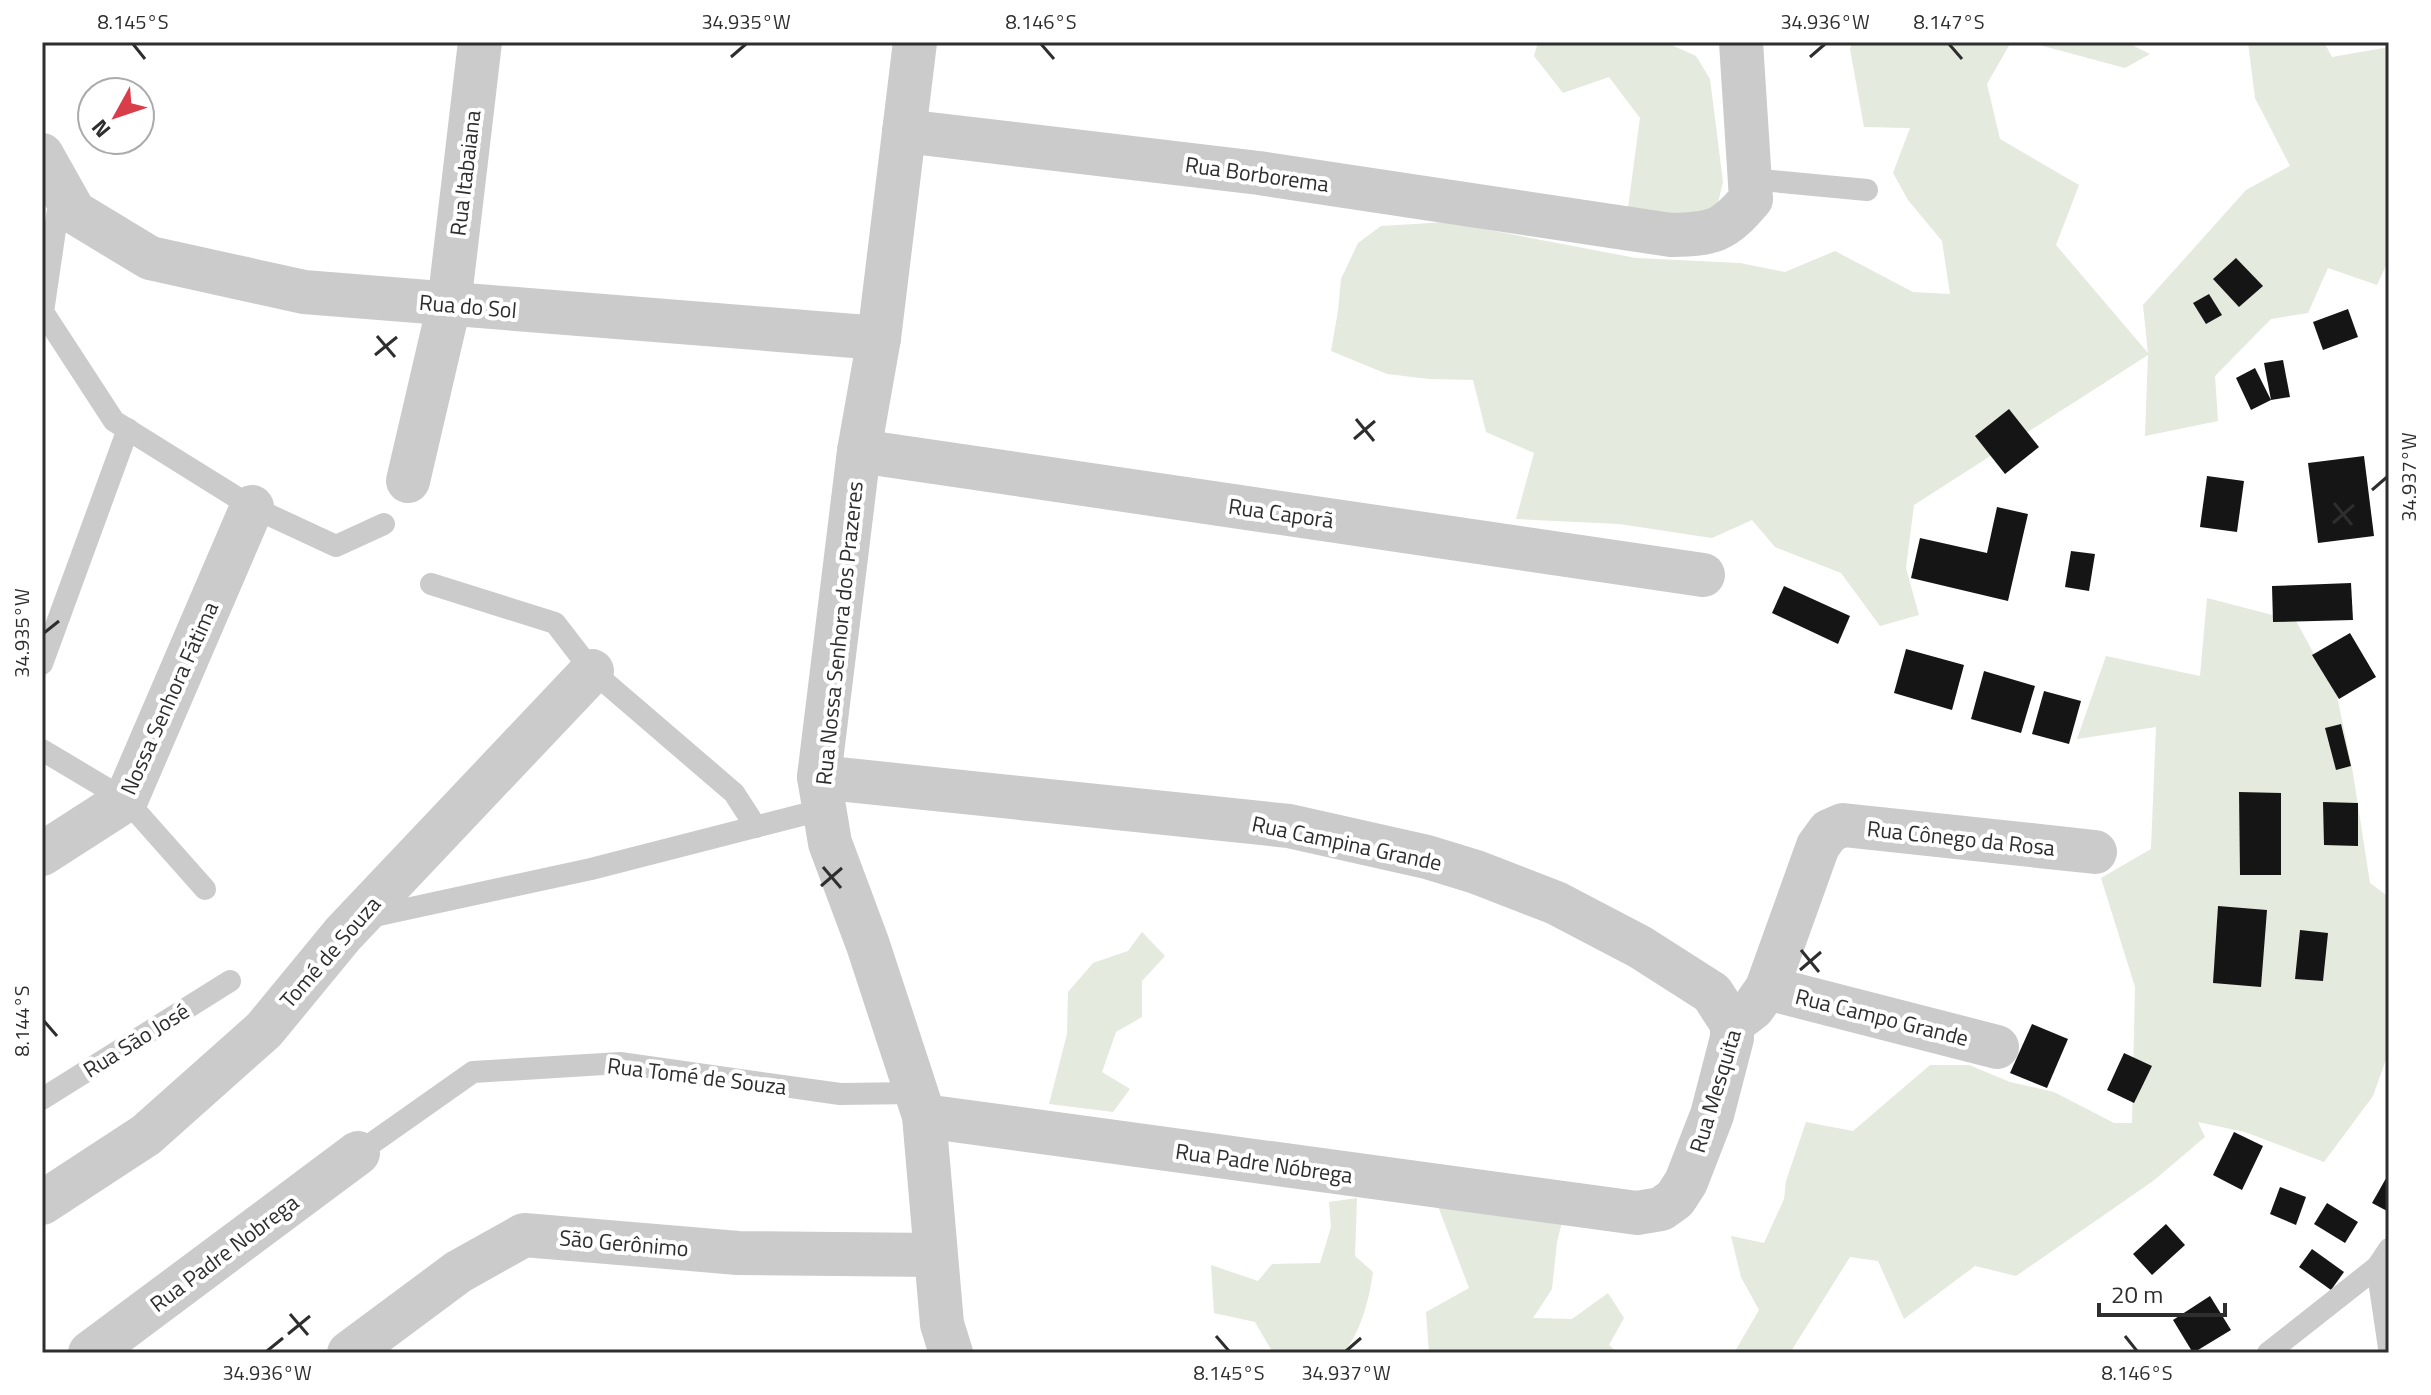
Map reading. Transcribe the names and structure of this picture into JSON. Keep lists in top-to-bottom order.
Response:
{
  "streets": {
    "street": [
      "Rua Itabaiana",
      "Rua Borborema",
      "Rua do Sol",
      "Rua Caporã",
      "Rua Nossa Senhora dos Prazeres",
      "Nossa Senhora Fátima",
      "Rua Cônego da Rosa",
      "Rua Campina Grande",
      "Tomé de Souza",
      "Rua Campo Grande",
      "Rua Mesquita",
      "Rua Padre Nóbrega",
      "São Gerônimo",
      "Rua Padre Nobrega"
    ],
    "lane": ["Rua São José", "Rua Tomé de Souza"]
  },
  "crossings": [
    ["Rua Itabaiana", "Rua do Sol"],
    ["Rua Borborema", "Rua Nossa Senhora dos Prazeres"],
    ["Rua do Sol", "Rua Nossa Senhora dos Prazeres"],
    ["Rua Caporã", "Rua Nossa Senhora dos Prazeres"],
    ["Rua Nossa Senhora dos Prazeres", "Rua Campina Grande"],
    ["Rua Nossa Senhora dos Prazeres", "Rua Tomé de Souza"],
    ["Rua Nossa Senhora dos Prazeres", "Rua Padre Nóbrega"],
    ["Rua Nossa Senhora dos Prazeres", "São Gerônimo"],
    ["Rua Cônego da Rosa", "Rua Mesquita"],
    ["Rua Campina Grande", "Rua Mesquita"],
    ["Rua Campo Grande", "Rua Mesquita"],
    ["Rua Tomé de Souza", "Rua Padre Nóbrega"],
    ["Rua Tomé de Souza", "Rua Padre Nobrega"],
    ["Rua Mesquita", "Rua Padre Nóbrega"]
  ],
  "scale_bar": "20 m",
  "north": "bottom left",
  "coordinates": [
    "8.145°S",
    "34.935°W",
    "8.146°S",
    "34.936°W",
    "8.147°S",
    "34.937°W",
    "8.144°S"
  ]
}
